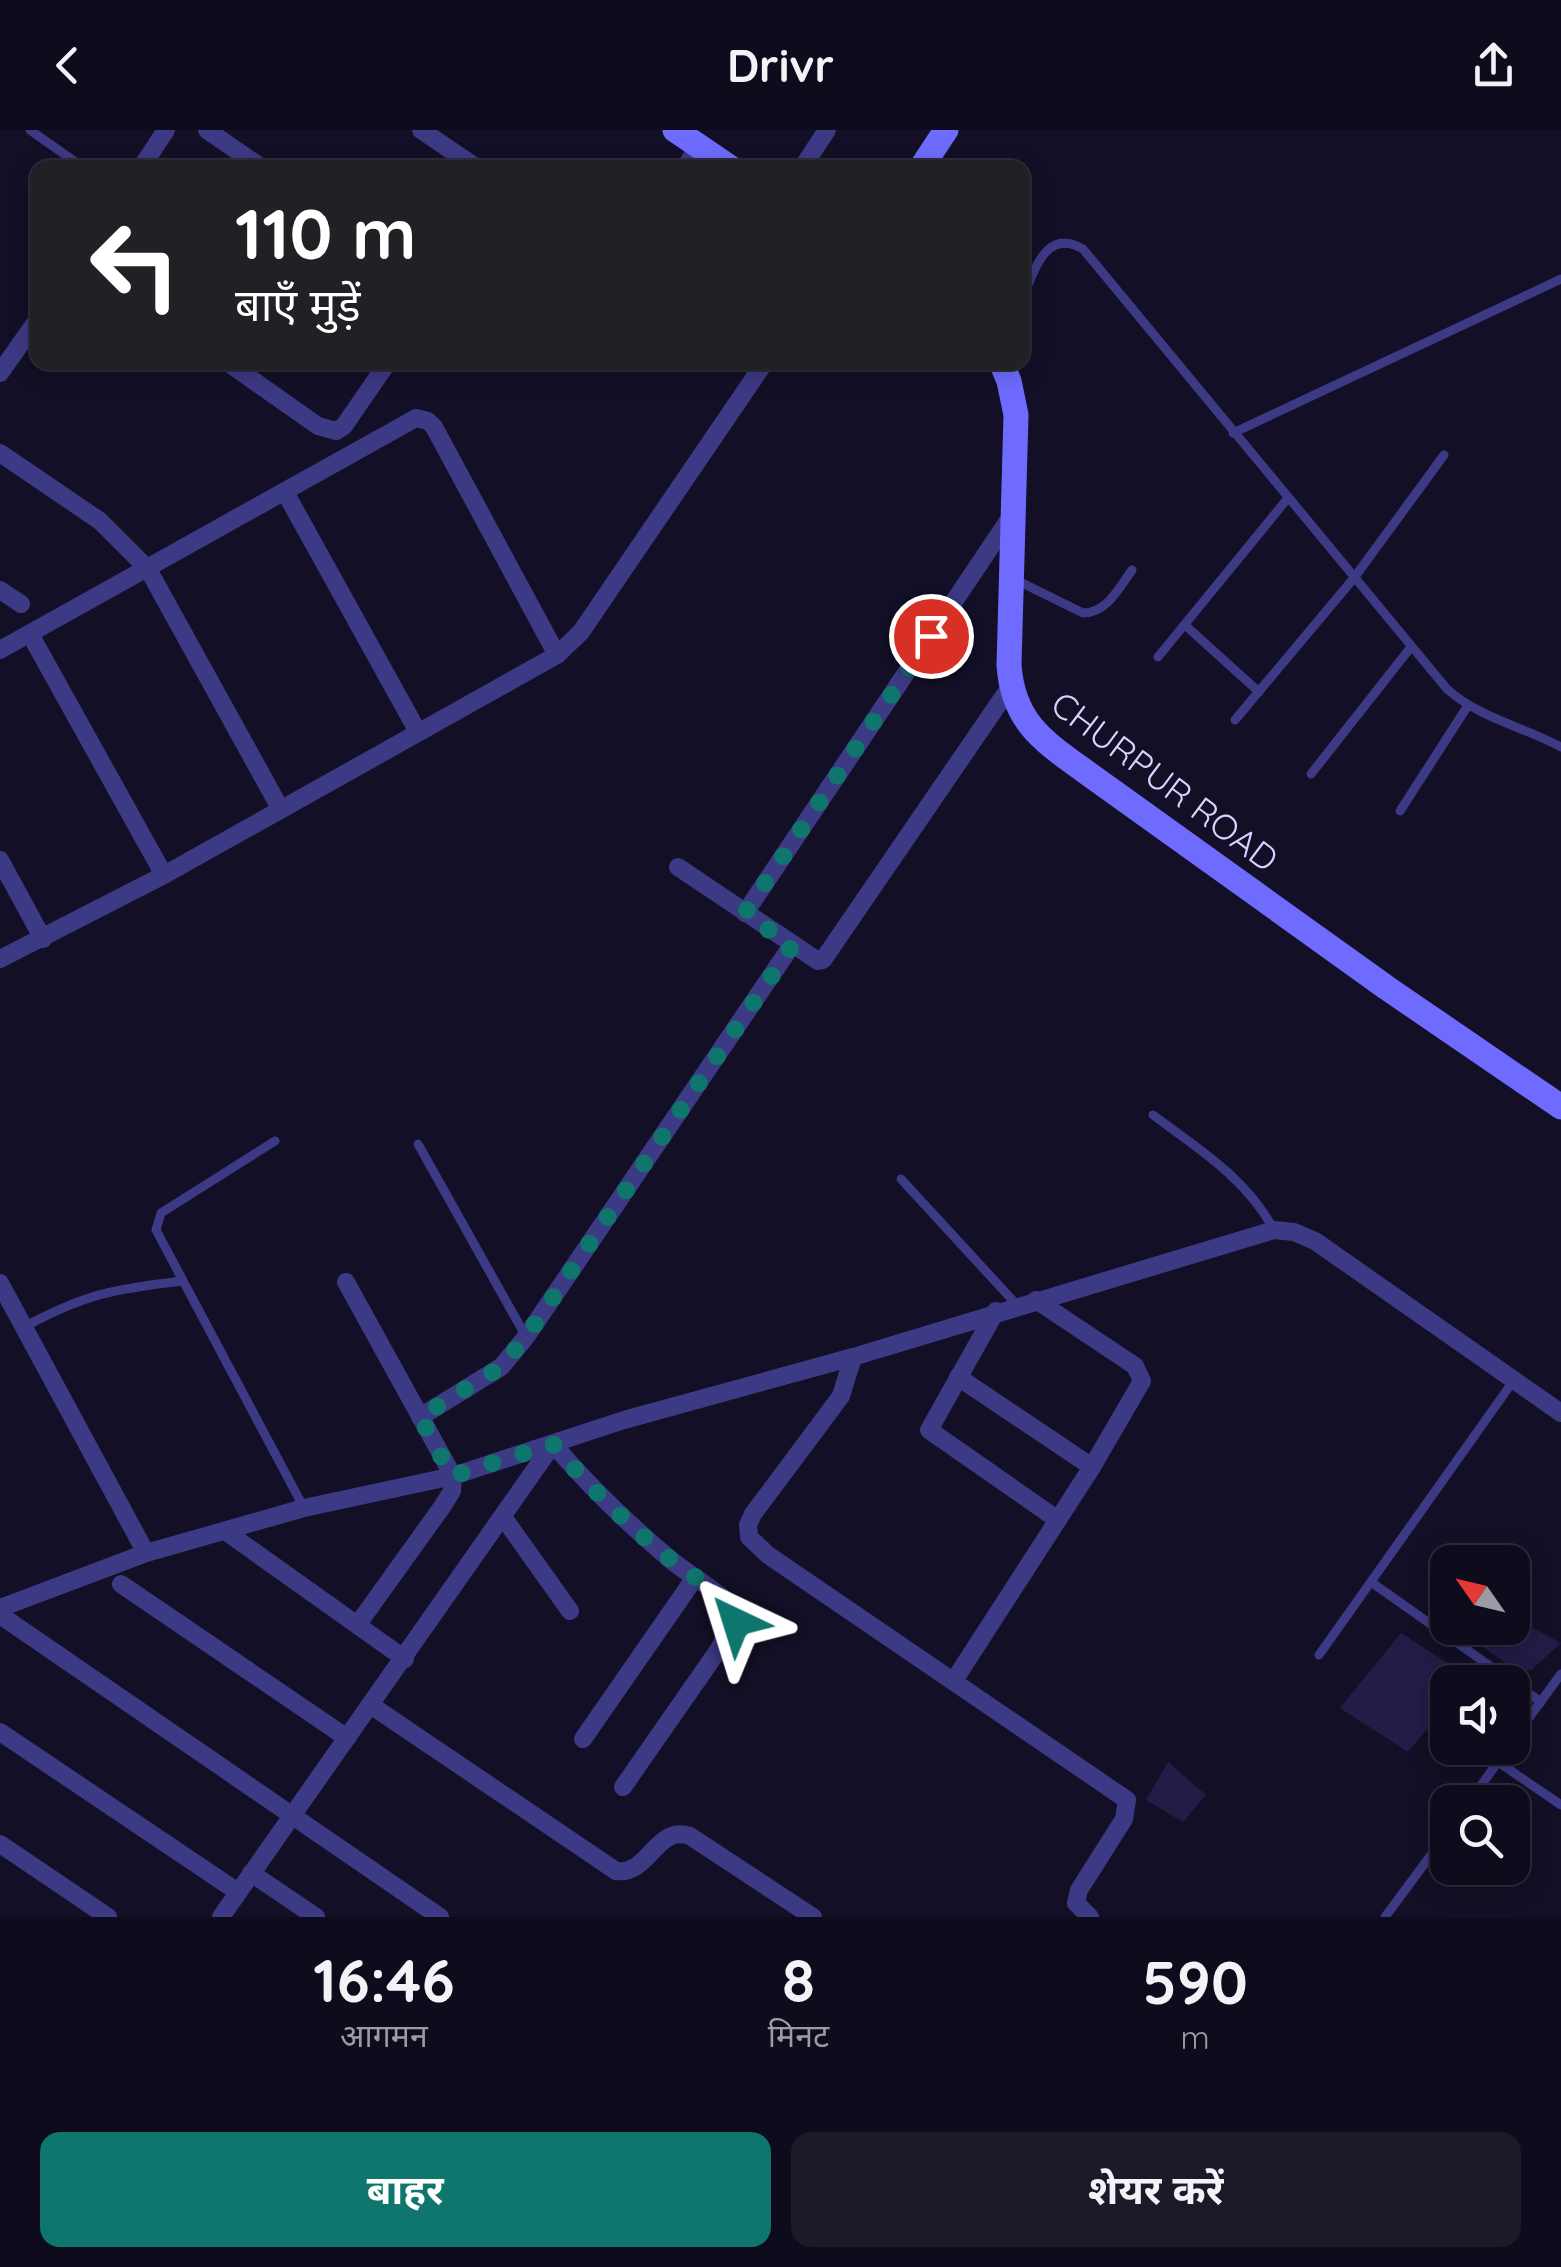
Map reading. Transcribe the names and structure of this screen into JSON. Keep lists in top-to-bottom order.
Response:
{
  "streets": {
    "street": ["CHURPUR ROAD"]
  },
  "north": "top left",
  "page": {
    "header": "Drivr",
    "turn": ["110 m", "बाएँ मुड़ें"],
    "eta": [
      "16:46",
      "आगमन",
      "8",
      "मिनट",
      "590",
      "m"
    ],
    "buttons": ["बाहर", "शेयर करें"]
  }
}
